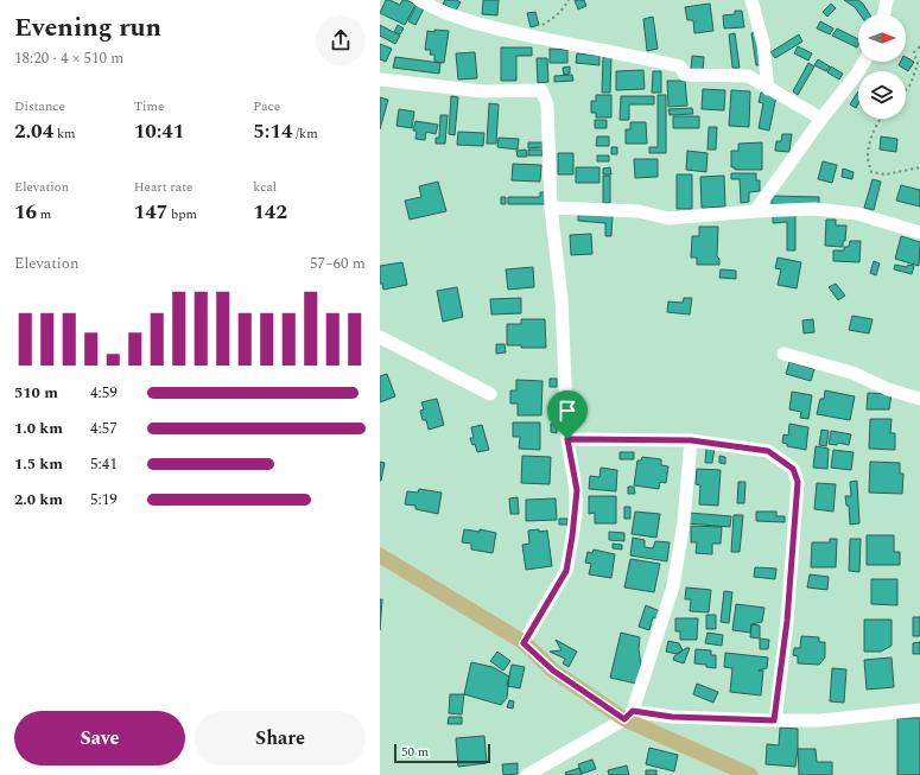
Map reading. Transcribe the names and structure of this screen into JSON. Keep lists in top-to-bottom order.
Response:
{
  "scale_bar": "50 m",
  "north": "right",
  "page": {
    "heading": ["Evening run", "18:20 · 4 × 510 m"],
    "stats": [
      ["Distance", "2.04 km"],
      ["Time", "10:41"],
      ["Pace", "5:14 /km"],
      ["Elevation", "16 m"],
      ["Heart rate", "147 bpm"],
      ["kcal", "142"]
    ],
    "chart": ["Elevation", "57–60 m"],
    "list": [
      {
        "name": "510 m",
        "note": "4:59"
      },
      {
        "name": "1.0 km",
        "note": "4:57"
      },
      {
        "name": "1.5 km",
        "note": "5:41"
      },
      {
        "name": "2.0 km",
        "note": "5:19"
      }
    ],
    "buttons": ["Save", "Share"],
    "scale": "50 m"
  }
}
